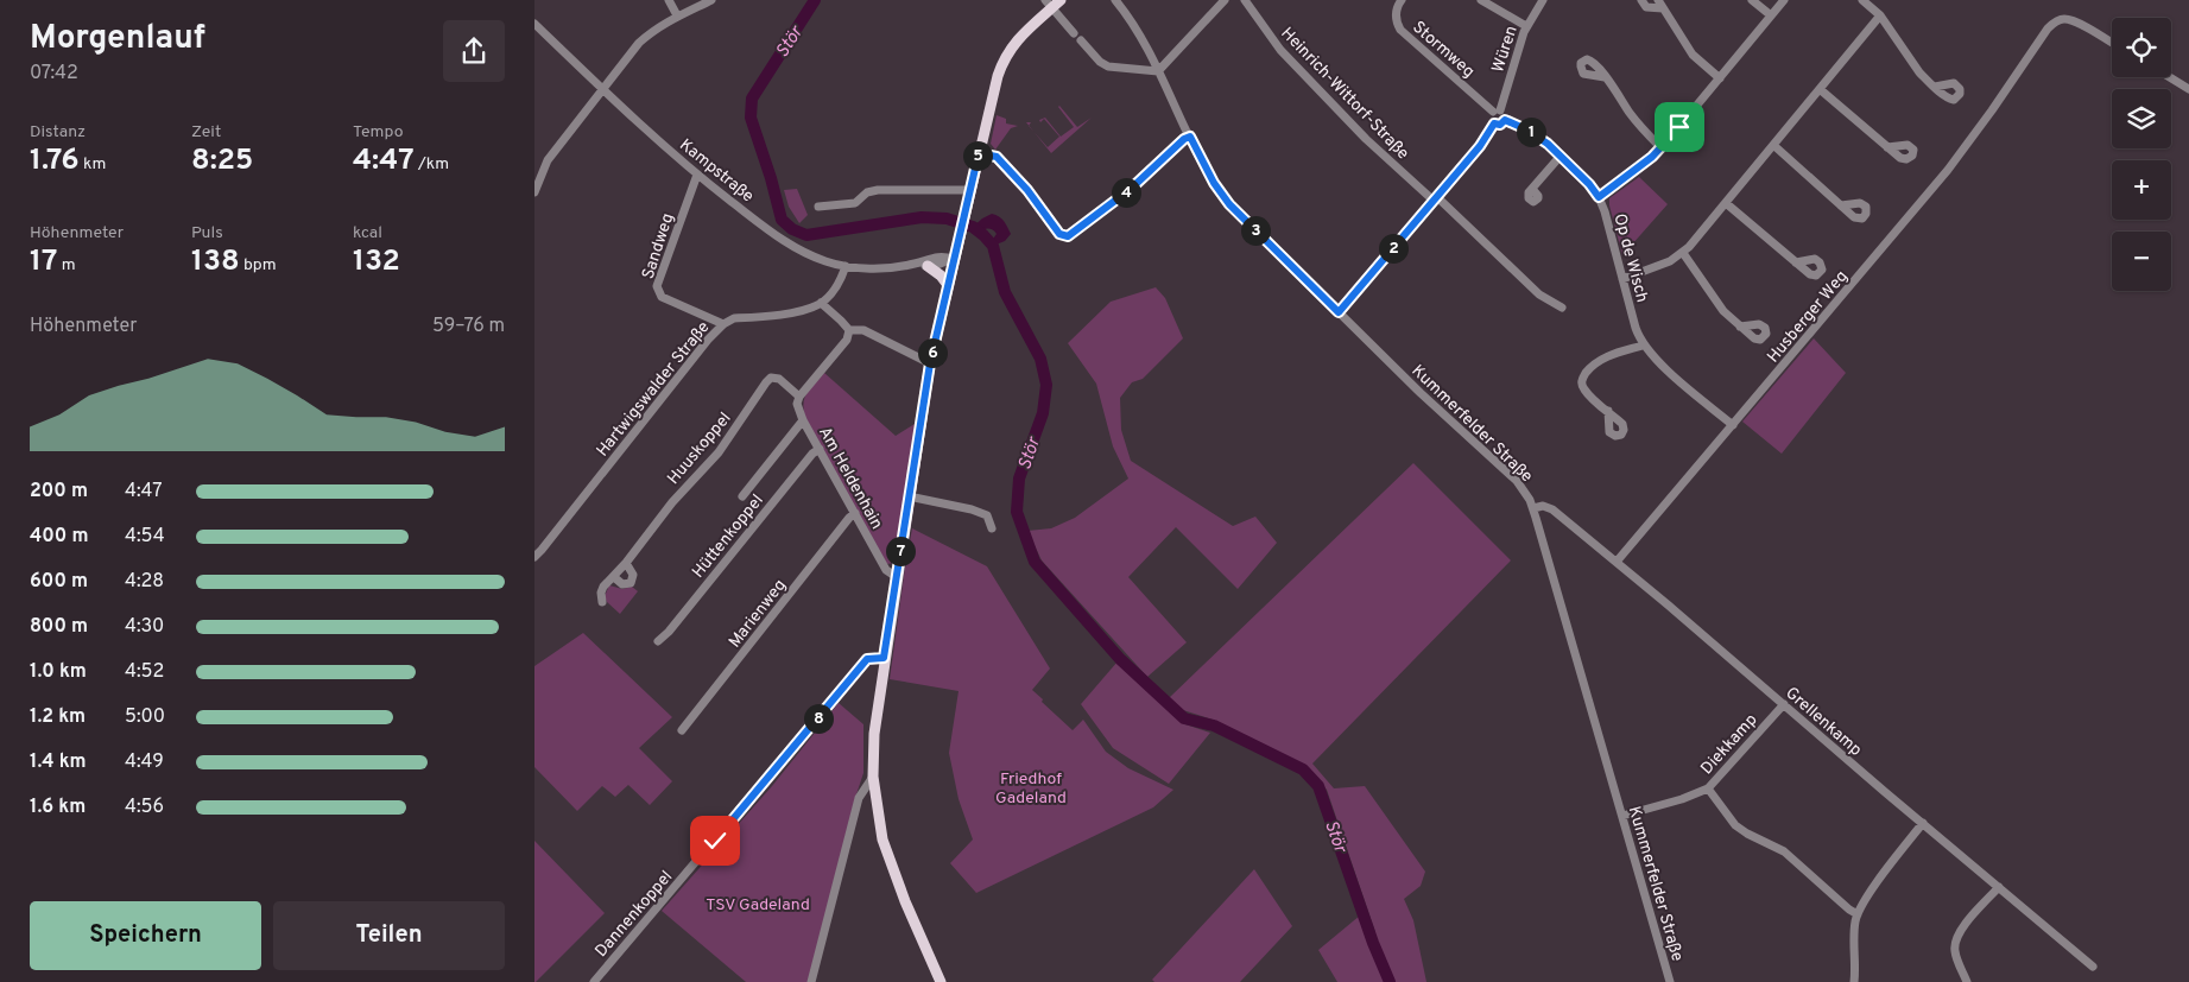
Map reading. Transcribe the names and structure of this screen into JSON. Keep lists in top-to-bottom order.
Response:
{
  "streets": {
    "street": [
      "Stormweg",
      "Würen",
      "Heinrich-Wittorf-Straße",
      "Kampstraße",
      "Sandweg",
      "Op de Wisch",
      "Husberger Weg",
      "Hartwigswalder Straße",
      "Kummerfelder Straße",
      "Huuskoppel",
      "Am Heldenhain",
      "Hüttenkoppel",
      "Marienweg",
      "Grellenkamp",
      "Diekkamp",
      "Dannenkoppel"
    ]
  },
  "crossings": [
    ["Stormweg", "Würen"],
    ["Stormweg", "Op de Wisch"],
    ["Würen", "Op de Wisch"],
    ["Kampstraße", "Sandweg"],
    ["Sandweg", "Hartwigswalder Straße"],
    ["Op de Wisch", "Husberger Weg"],
    ["Husberger Weg", "Grellenkamp"],
    ["Kummerfelder Straße", "Grellenkamp"],
    ["Kummerfelder Straße", "Diekkamp"],
    ["Huuskoppel", "Am Heldenhain"],
    ["Am Heldenhain", "Hüttenkoppel"],
    ["Am Heldenhain", "Marienweg"],
    ["Grellenkamp", "Diekkamp"]
  ],
  "water": ["Stör"],
  "parks": ["Friedhof Gadeland", "TSV Gadeland"],
  "page": {
    "heading": ["Morgenlauf", "07:42"],
    "map_buttons": ["+", "−"],
    "stats": [
      ["Distanz", "1.76 km"],
      ["Zeit", "8:25"],
      ["Tempo", "4:47 /km"],
      ["Höhenmeter", "17 m"],
      ["Puls", "138 bpm"],
      ["kcal", "132"]
    ],
    "pins": [
      "1",
      "5",
      "4",
      "3",
      "2",
      "6",
      "7",
      "8"
    ],
    "chart": ["Höhenmeter", "59–76 m"],
    "list": [
      {
        "name": "200 m",
        "note": "4:47"
      },
      {
        "name": "400 m",
        "note": "4:54"
      },
      {
        "name": "600 m",
        "note": "4:28"
      },
      {
        "name": "800 m",
        "note": "4:30"
      },
      {
        "name": "1.0 km",
        "note": "4:52"
      },
      {
        "name": "1.2 km",
        "note": "5:00"
      },
      {
        "name": "1.4 km",
        "note": "4:49"
      },
      {
        "name": "1.6 km",
        "note": "4:56"
      }
    ],
    "buttons": ["Speichern", "Teilen"]
  }
}
